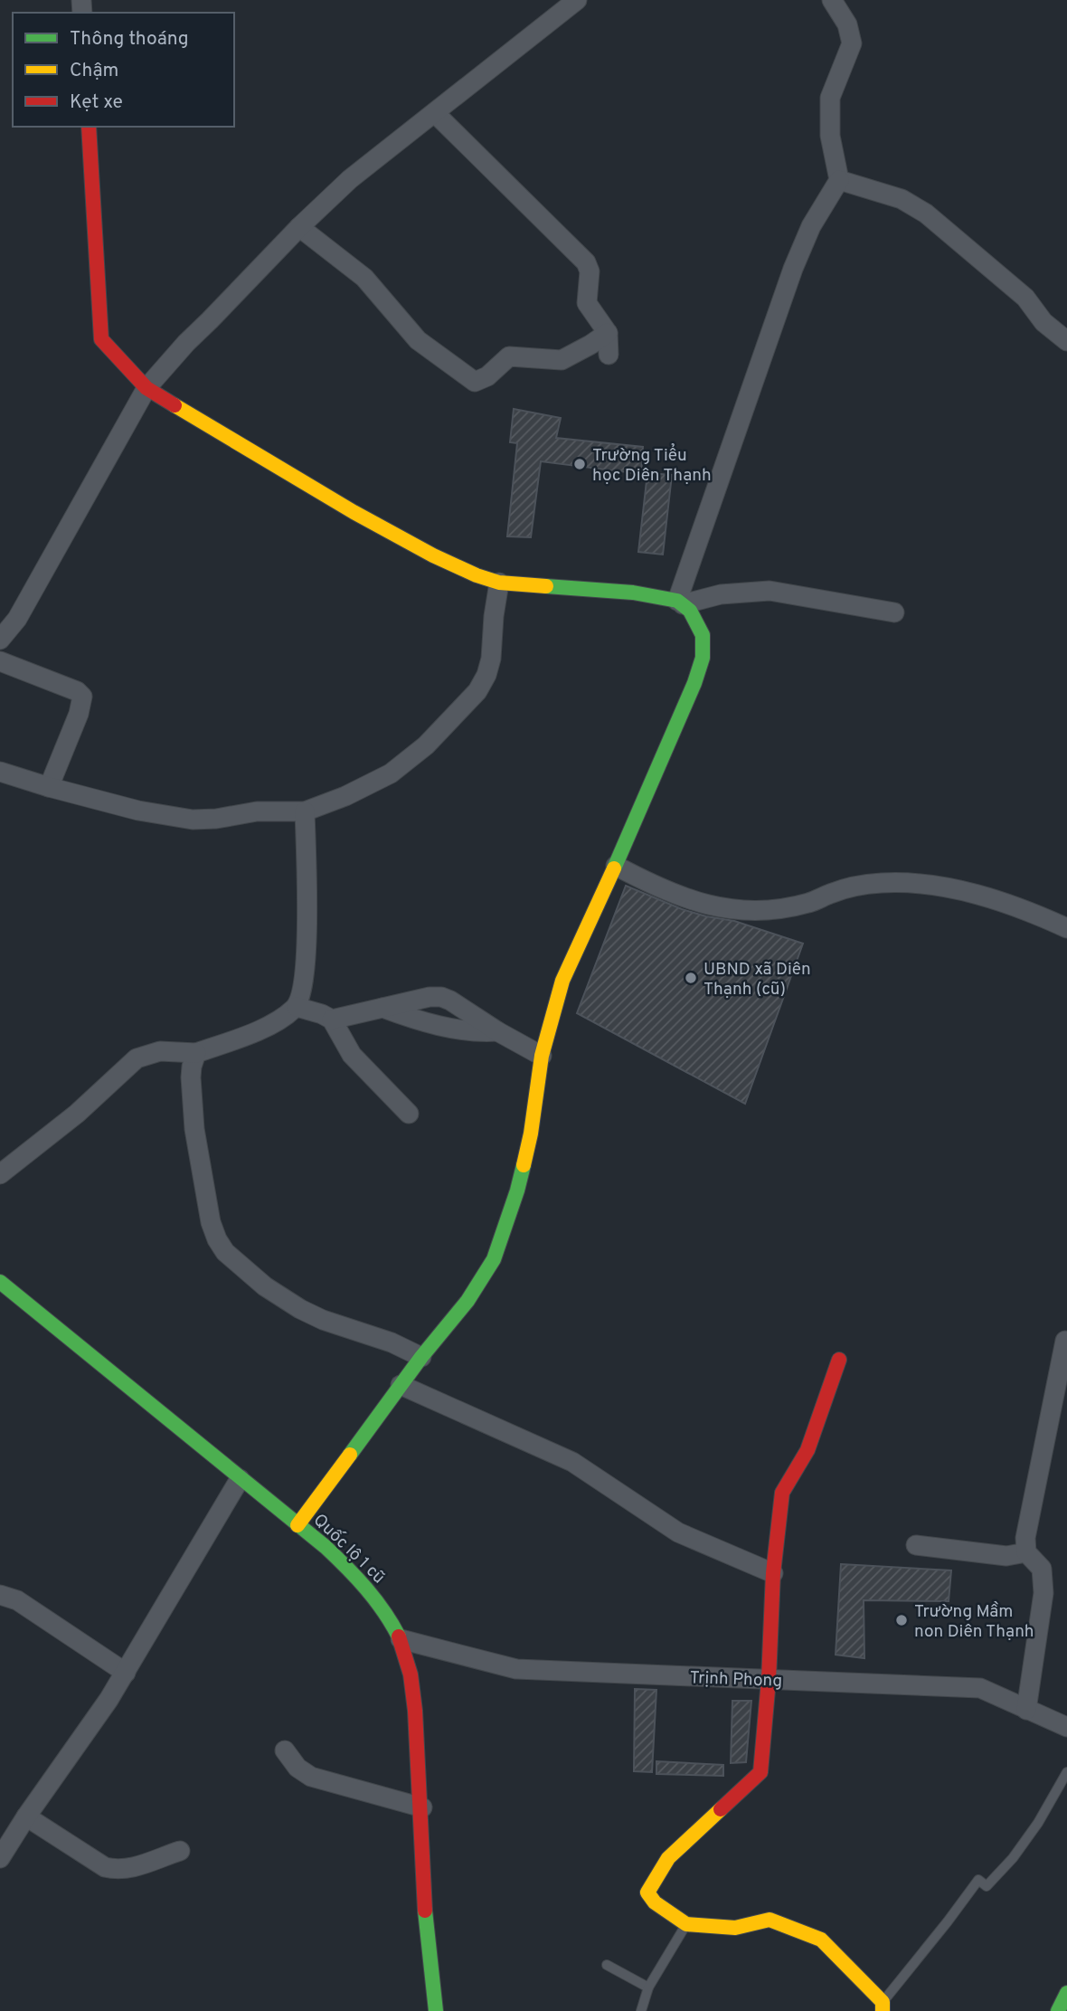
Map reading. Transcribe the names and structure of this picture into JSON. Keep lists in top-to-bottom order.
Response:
{
  "streets": {
    "street": ["Quốc lộ 1 cũ", "Trịnh Phong"]
  },
  "crossings": [
    ["Quốc lộ 1 cũ", "Trịnh Phong"]
  ],
  "places": ["Trường Tiểu học Diên Thạnh", "UBND xã Diên Thạnh (cũ)", "Trường Mầm non Diên Thạnh"],
  "legend": ["Thông thoáng", "Chậm", "Kẹt xe"]
}
